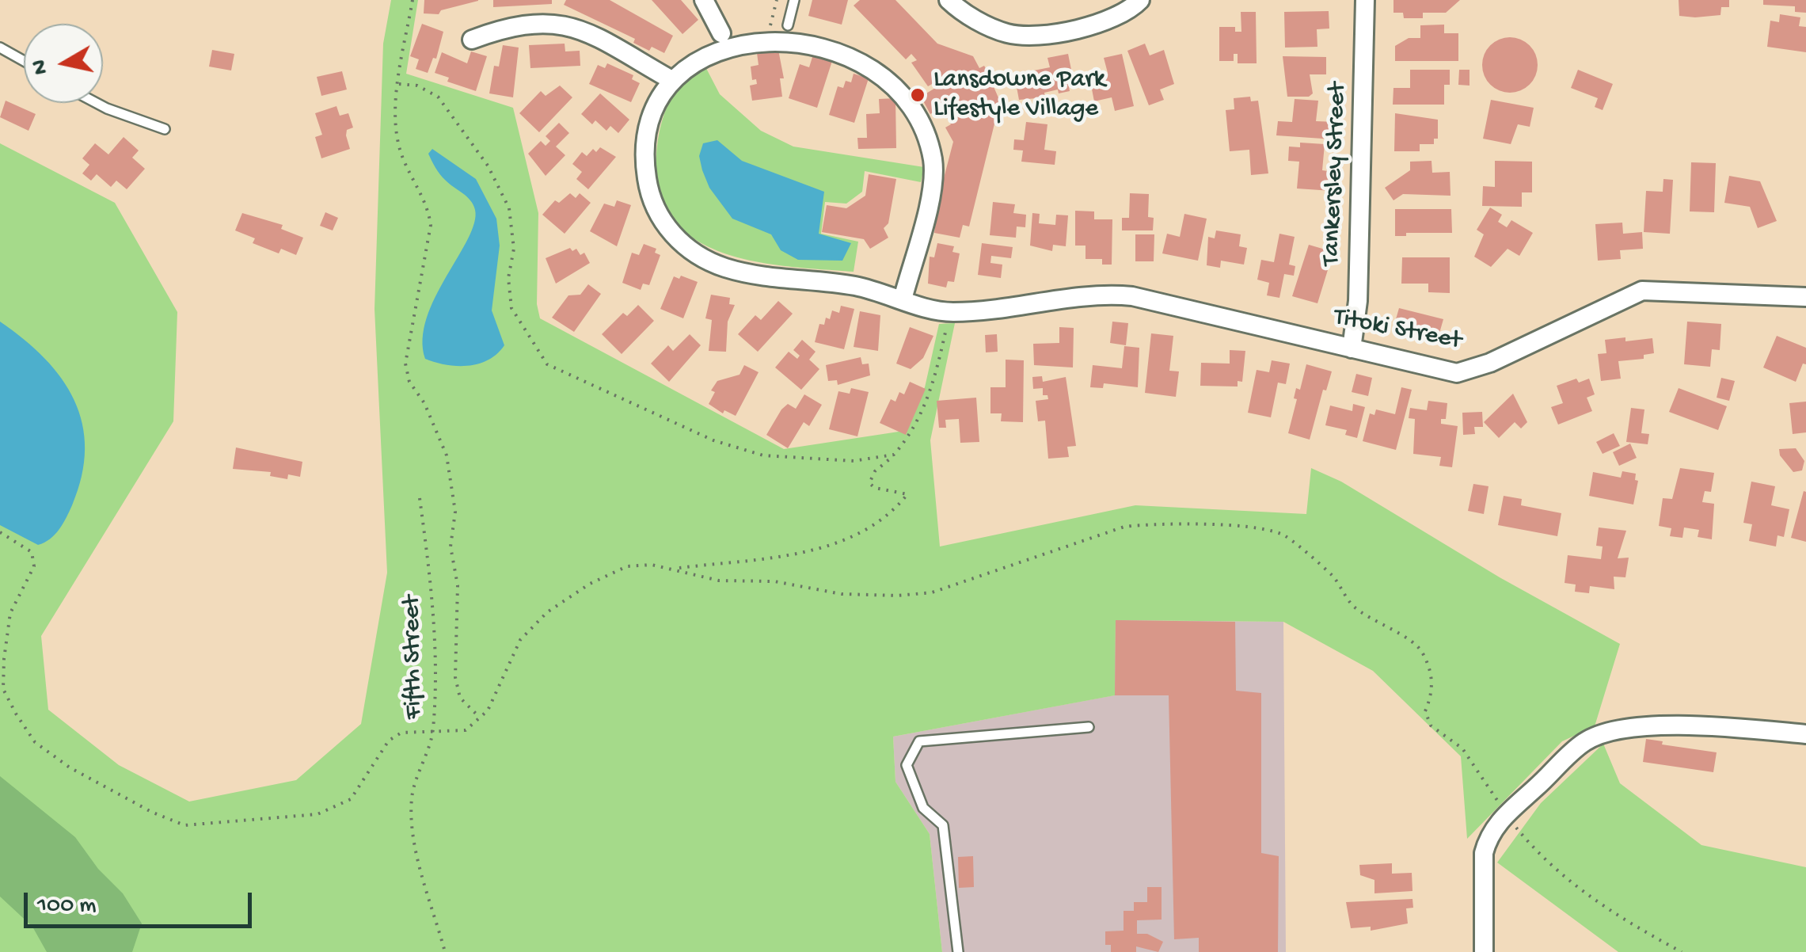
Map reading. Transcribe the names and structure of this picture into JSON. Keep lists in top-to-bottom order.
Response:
{
  "streets": {
    "street": ["Tankersley Street", "Titoki Street"],
    "path": ["Fifth Street"]
  },
  "crossings": [
    ["Tankersley Street", "Titoki Street"]
  ],
  "places": ["Lansdowne Park Lifestyle Village"],
  "scale_bar": "100 m",
  "north": "left"
}
